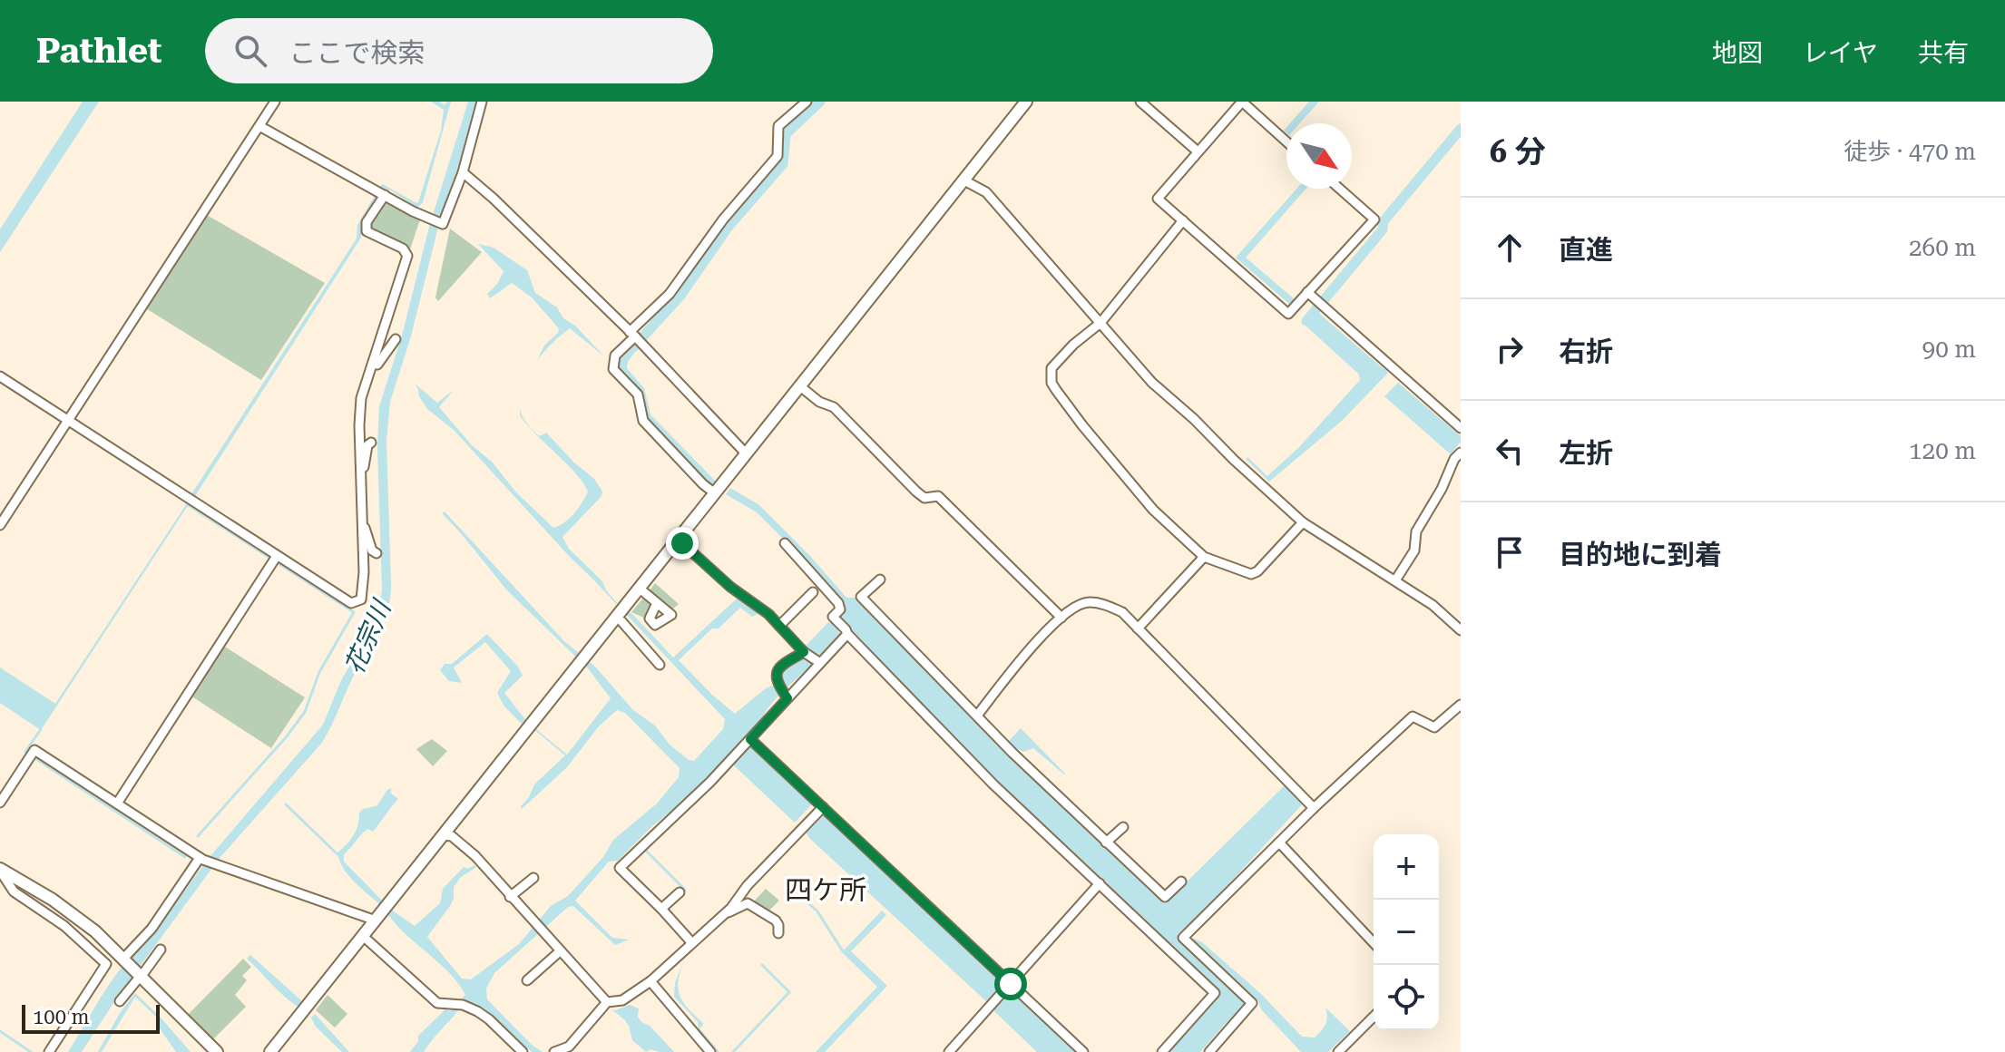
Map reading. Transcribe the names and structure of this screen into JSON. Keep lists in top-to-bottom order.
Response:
{
  "districts": ["四ケ所"],
  "water": ["花宗川"],
  "scale_bar": "100 m",
  "north": "bottom right",
  "page": {
    "header": "Pathlet",
    "search": "ここで検索",
    "nav": ["地図", "レイヤ", "共有"],
    "heading": ["6 分", "徒歩 · 470 m"],
    "list": [
      ["直進", "260 m"],
      ["右折", "90 m"],
      ["左折", "120 m"],
      "目的地に到着"
    ],
    "map_buttons": ["+", "−"],
    "scale": "100 m"
  }
}
